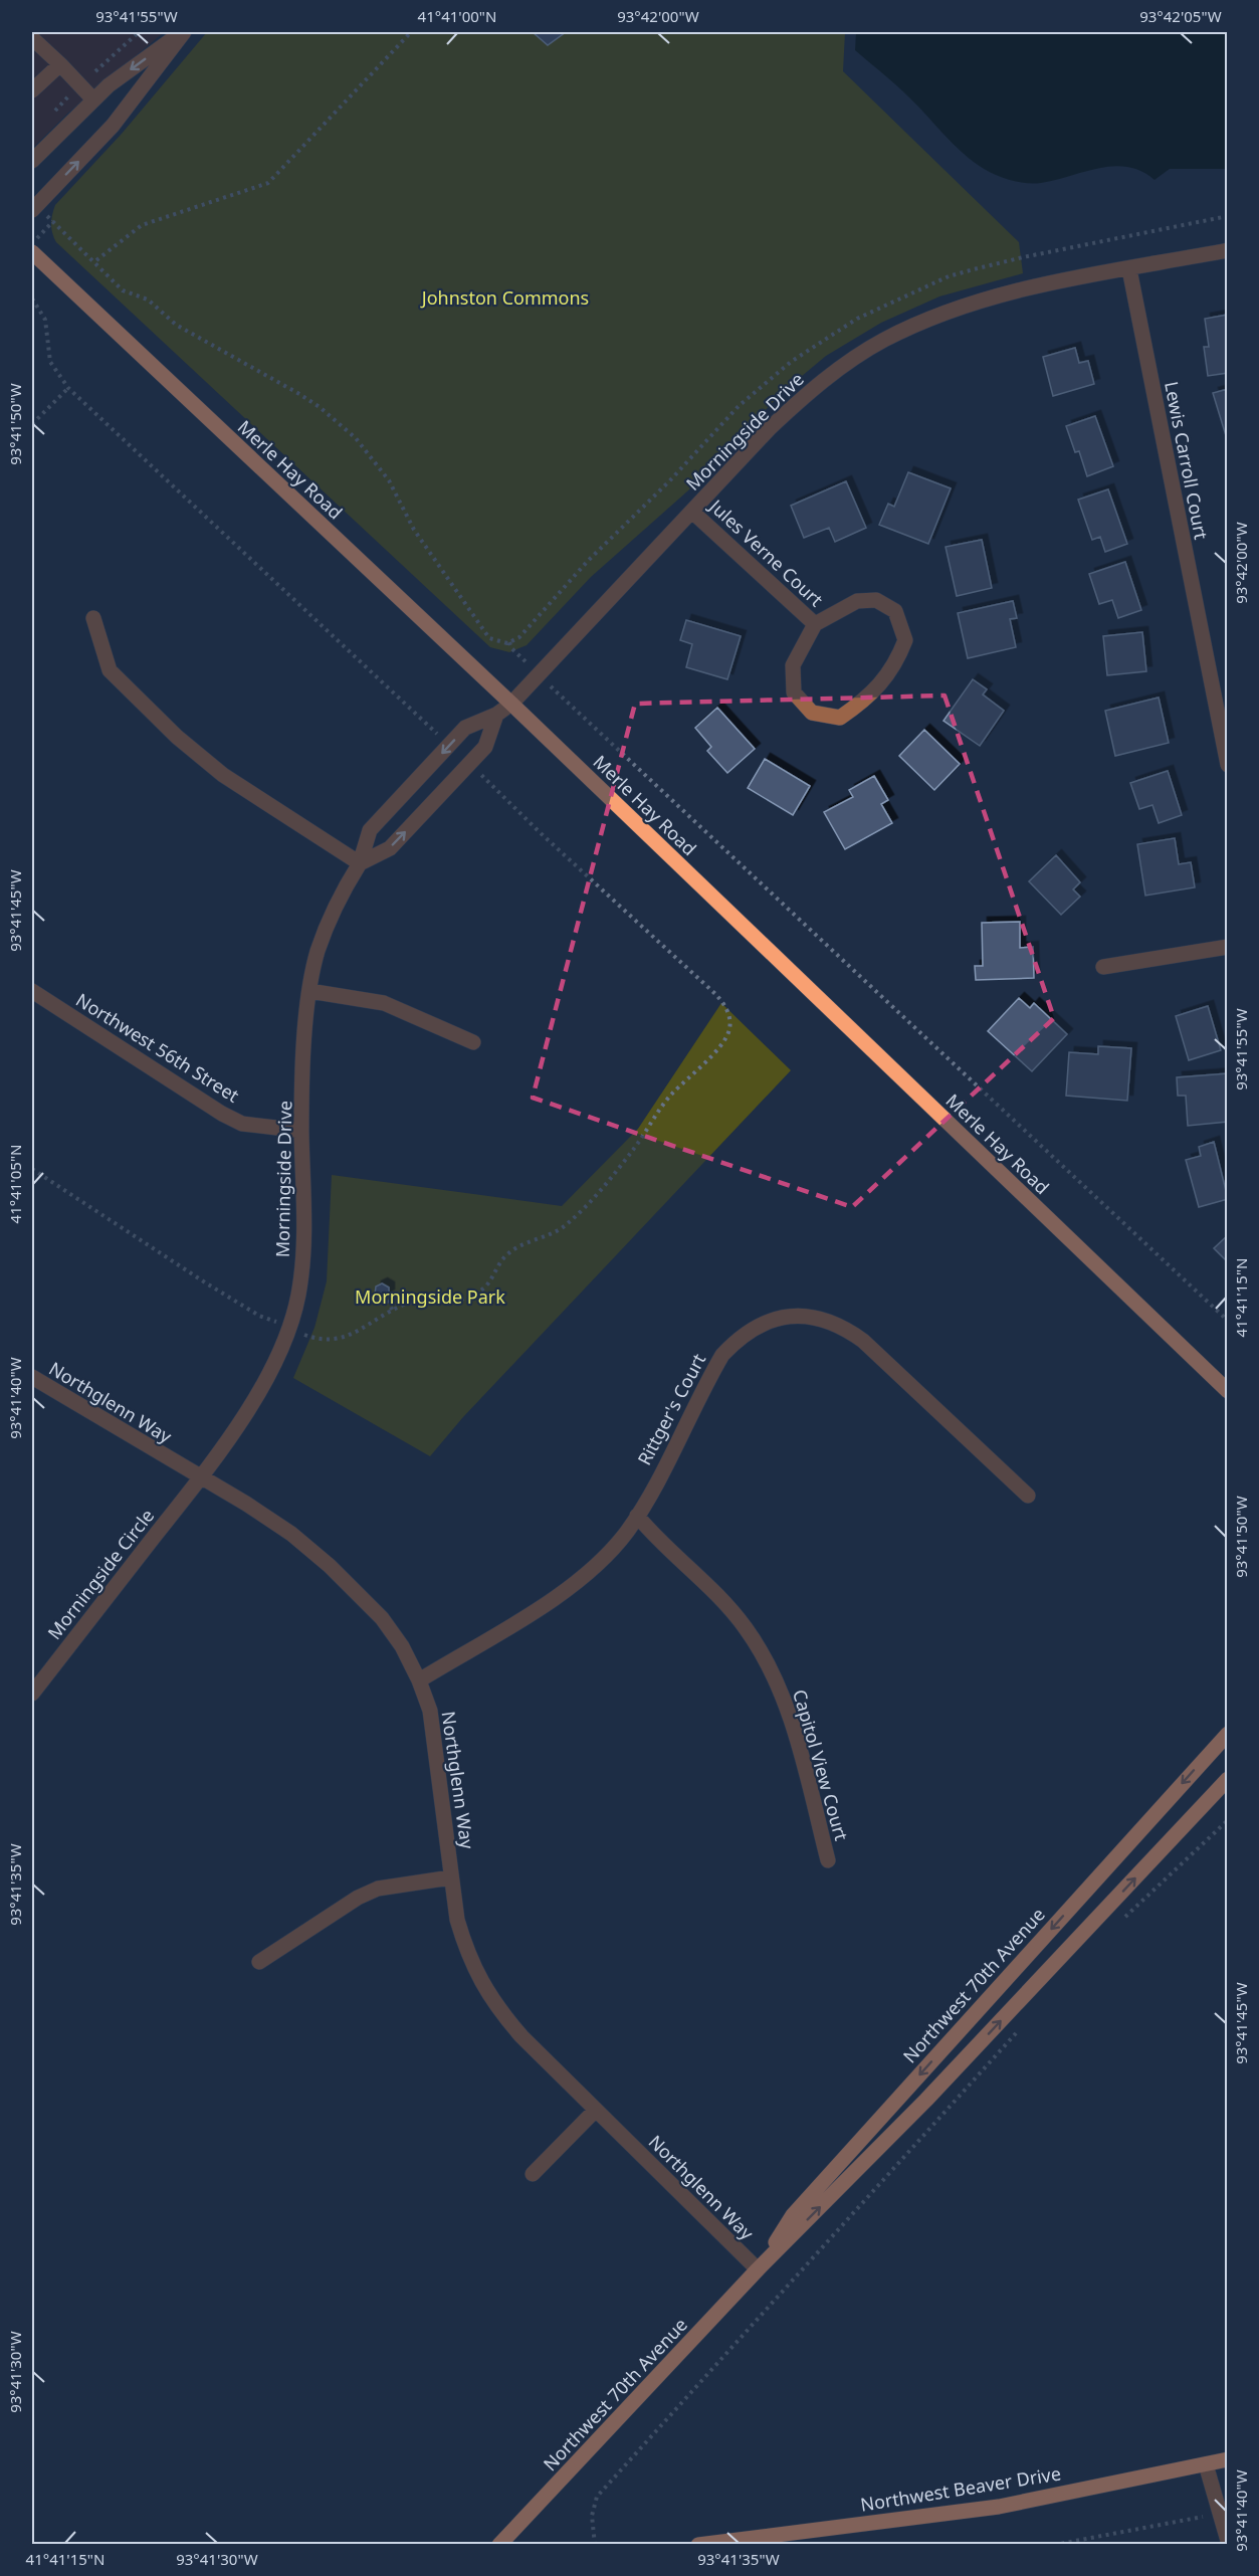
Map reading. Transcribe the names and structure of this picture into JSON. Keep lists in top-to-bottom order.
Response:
{
  "streets": {
    "main road": ["Merle Hay Road", "Northwest 70th Avenue", "Northwest Beaver Drive"],
    "street": [
      "Morningside Drive",
      "Lewis Carroll Court",
      "Jules Verne Court",
      "Northwest 56th Street",
      "Northglenn Way",
      "Rittger's Court",
      "Morningside Circle",
      "Capitol View Court"
    ]
  },
  "crossings": [
    ["Morningside Drive", "Lewis Carroll Court"],
    ["Morningside Drive", "Merle Hay Road"],
    ["Morningside Drive", "Jules Verne Court"],
    ["Morningside Drive", "Northwest 56th Street"],
    ["Morningside Drive", "Northglenn Way"],
    ["Morningside Drive", "Morningside Circle"],
    ["Northglenn Way", "Rittger's Court"],
    ["Northglenn Way", "Morningside Circle"],
    ["Northglenn Way", "Northwest 70th Avenue"],
    ["Rittger's Court", "Capitol View Court"]
  ],
  "parks": ["Johnston Commons", "Morningside Park"],
  "coordinates": [
    "93°41'55\"W",
    "41°41'00\"N",
    "93°42'00\"W",
    "93°42'05\"W",
    "93°41'50\"W",
    "93°41'45\"W",
    "41°41'05\"N",
    "41°41'15\"N",
    "93°41'40\"W",
    "93°41'35\"W",
    "93°41'30\"W"
  ]
}
